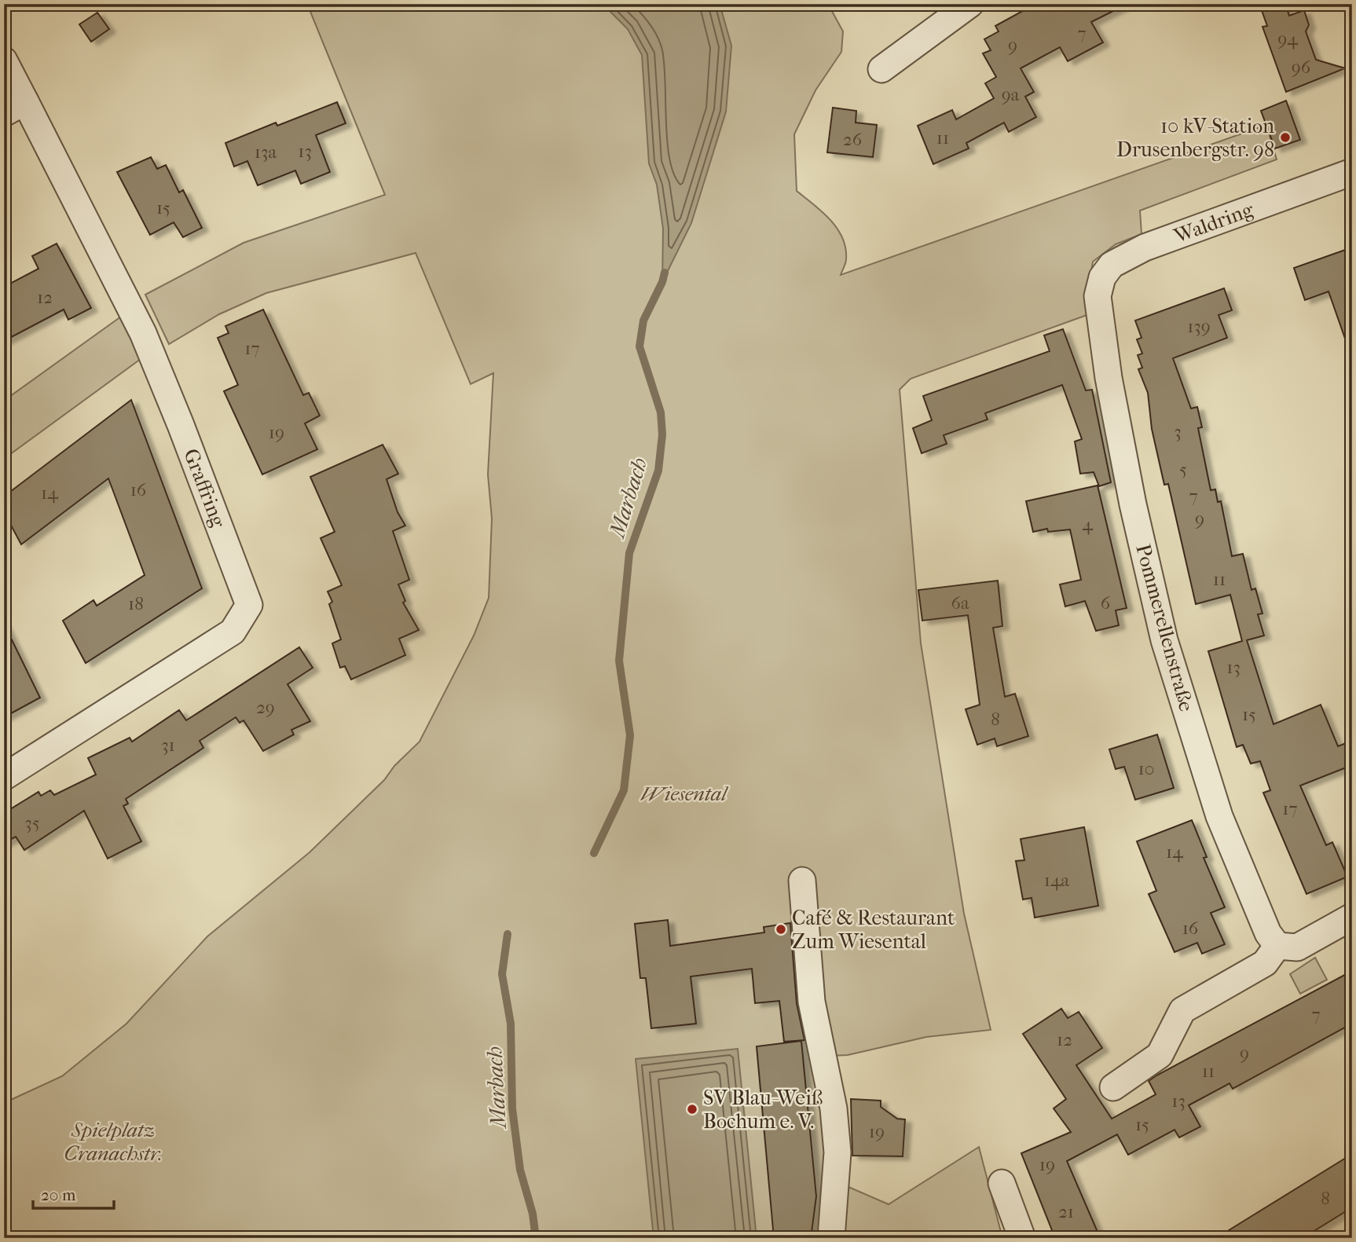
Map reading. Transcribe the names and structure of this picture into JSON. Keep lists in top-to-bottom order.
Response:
{
  "streets": {
    "street": ["Waldring", "Graffring", "Pommerellenstraße"]
  },
  "crossings": [
    ["Waldring", "Pommerellenstraße"]
  ],
  "water": ["Marbach"],
  "parks": ["Wiesental", "Spielplatz Cranachstr."],
  "places": ["10 kV-Station Drusenbergstr. 98", "Café & Restaurant Zum Wiesental", "SV Blau-Weiß Bochum e. V."],
  "house_numbers": [
    "7",
    "94",
    "9",
    "96",
    "9a",
    "11",
    "26",
    "13",
    "13a",
    "15",
    "12",
    "139",
    "17",
    "3",
    "19",
    "5",
    "16",
    "14",
    "7",
    "9",
    "4",
    "11",
    "6a",
    "6",
    "18",
    "13",
    "29",
    "15",
    "8",
    "31",
    "10",
    "17",
    "35",
    "14",
    "14a",
    "16",
    "7",
    "12",
    "9",
    "11",
    "13",
    "15",
    "19",
    "19",
    "8",
    "21"
  ],
  "scale_bar": "20 m"
}
